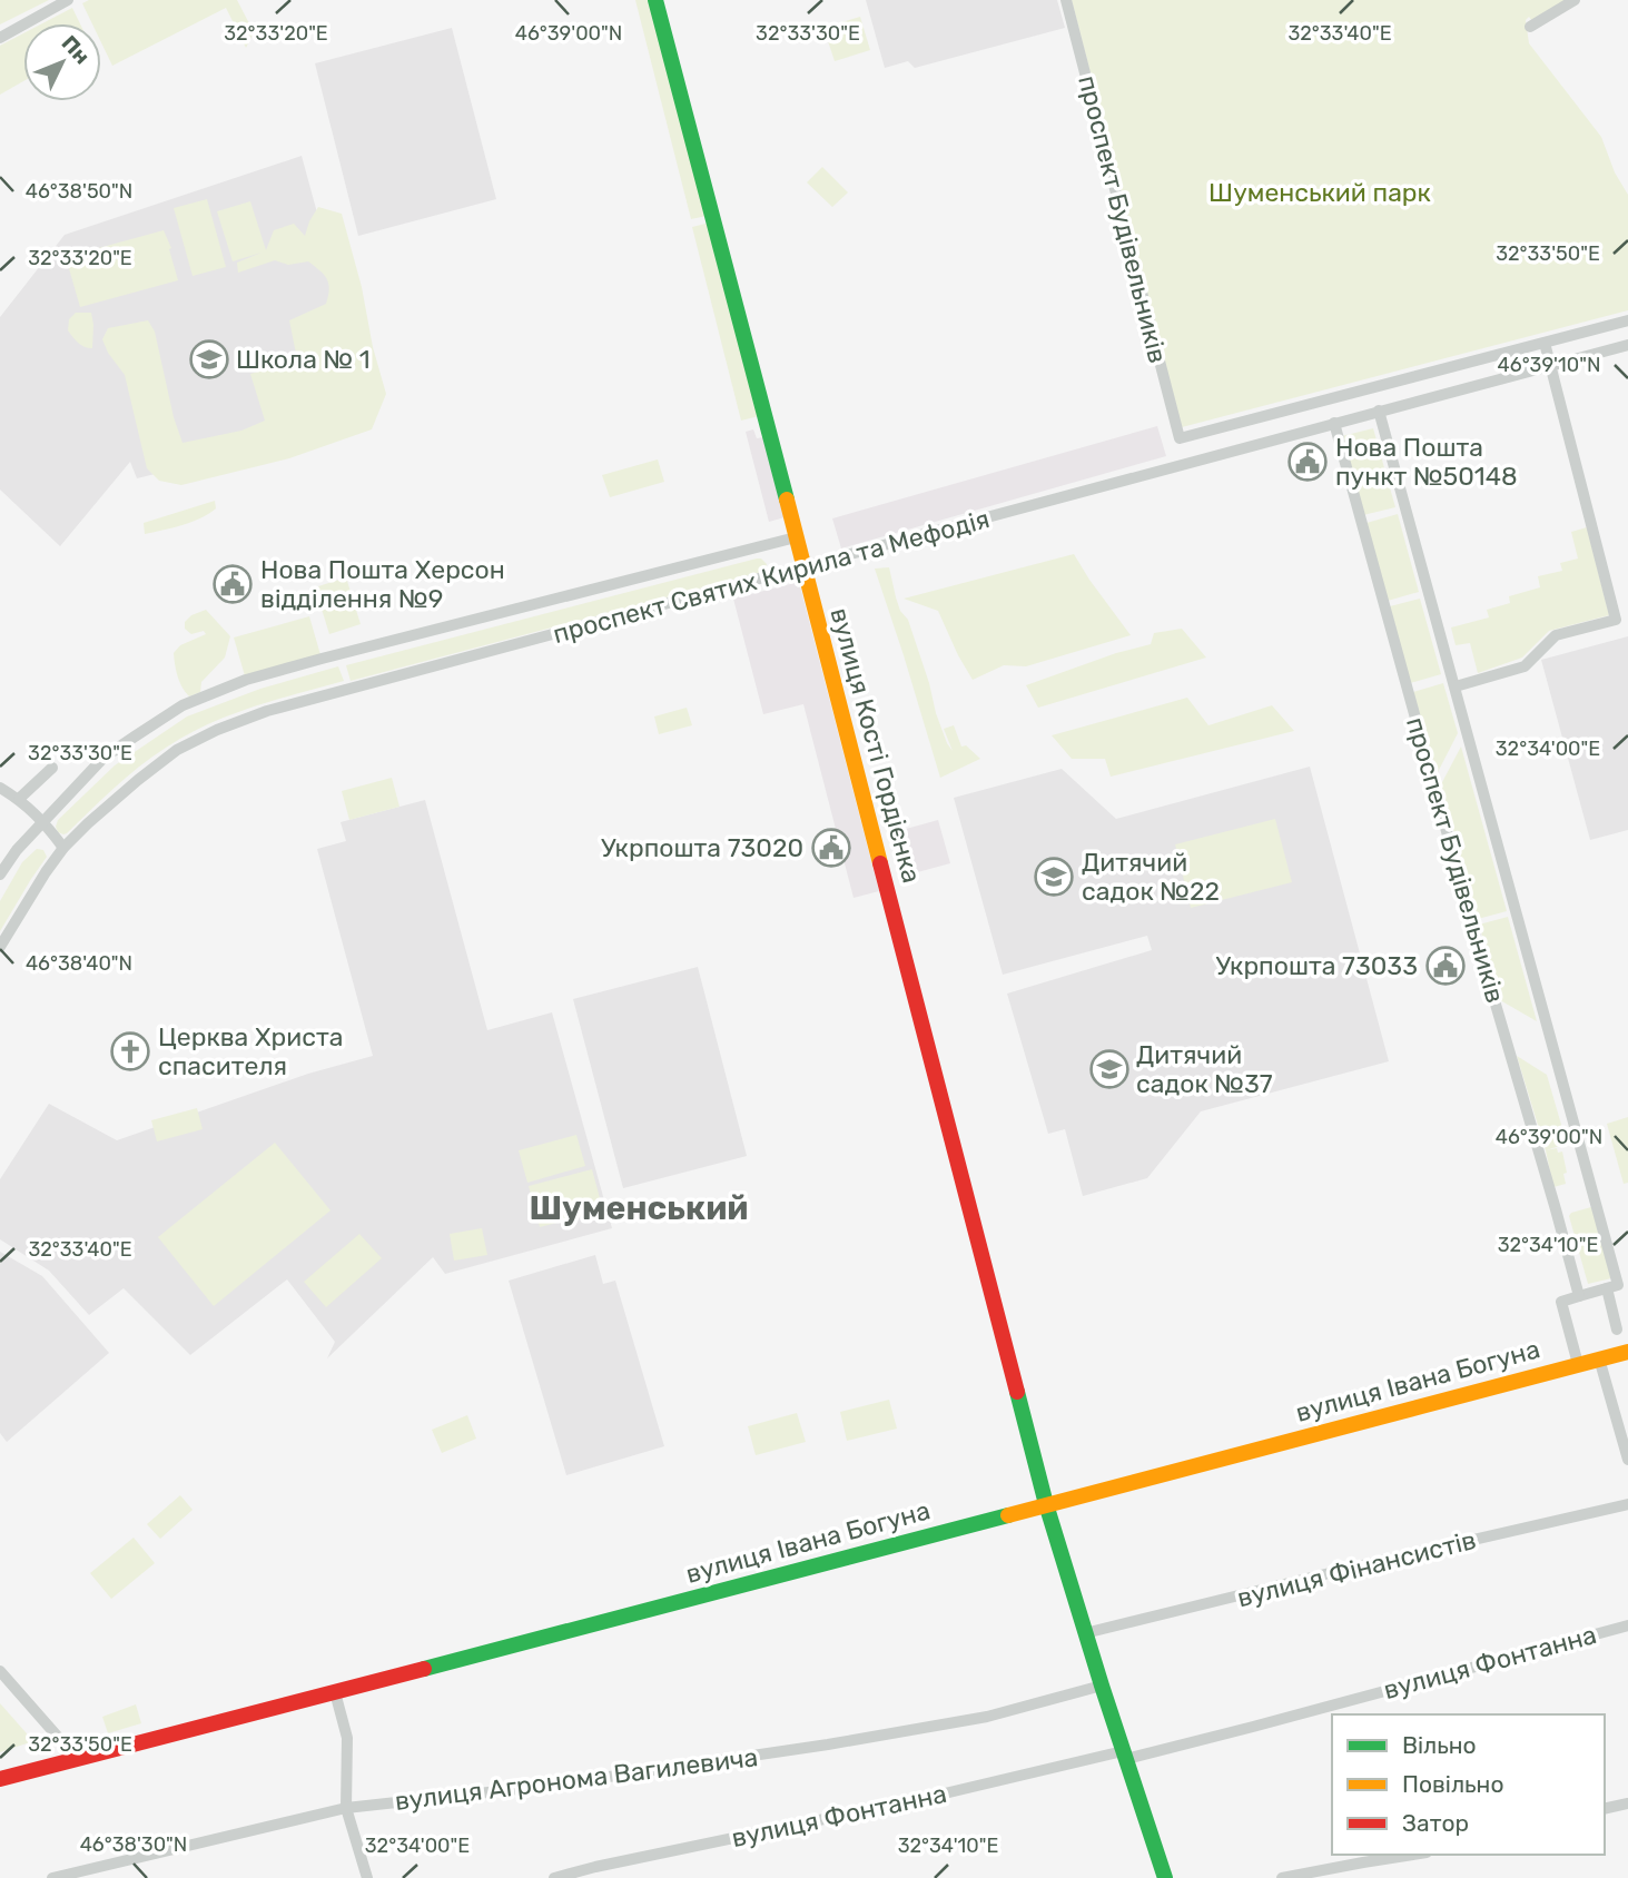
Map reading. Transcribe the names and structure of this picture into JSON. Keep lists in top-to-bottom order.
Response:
{
  "streets": {
    "street": [
      "проспект Будівельників",
      "проспект Святих Кирила та Мефодія",
      "вулиця Кості Гордієнка",
      "вулиця Івана Богуна",
      "вулиця Фінансистів",
      "вулиця Фонтанна",
      "вулиця Агронома Вагилевича"
    ]
  },
  "crossings": [
    ["проспект Будівельників", "проспект Святих Кирила та Мефодія"],
    ["проспект Святих Кирила та Мефодія", "вулиця Кості Гордієнка"],
    ["вулиця Кості Гордієнка", "вулиця Івана Богуна"],
    ["вулиця Кості Гордієнка", "вулиця Фінансистів"]
  ],
  "districts": ["Шуменський"],
  "parks": ["Шуменський парк"],
  "places": {
    "school or university": ["Школа № 1", "Дитячий садок №22", "Дитячий садок №37"],
    "public building": [
      "Нова Пошта пункт №50148",
      "Нова Пошта Херсон відділення №9",
      "Укрпошта 73020",
      "Укрпошта 73033"
    ],
    "church": ["Церква Христа спасителя"]
  },
  "legend": ["Вільно", "Повільно", "Затор"],
  "north": "top right",
  "coordinates": [
    "32°33'20\"E",
    "32°33'30\"E",
    "32°33'40\"E",
    "46°39'00\"N",
    "46°38'50\"N",
    "32°33'50\"E",
    "46°39'10\"N",
    "32°34'00\"E",
    "46°38'40\"N",
    "32°34'10\"E",
    "46°38'30\"N"
  ]
}
